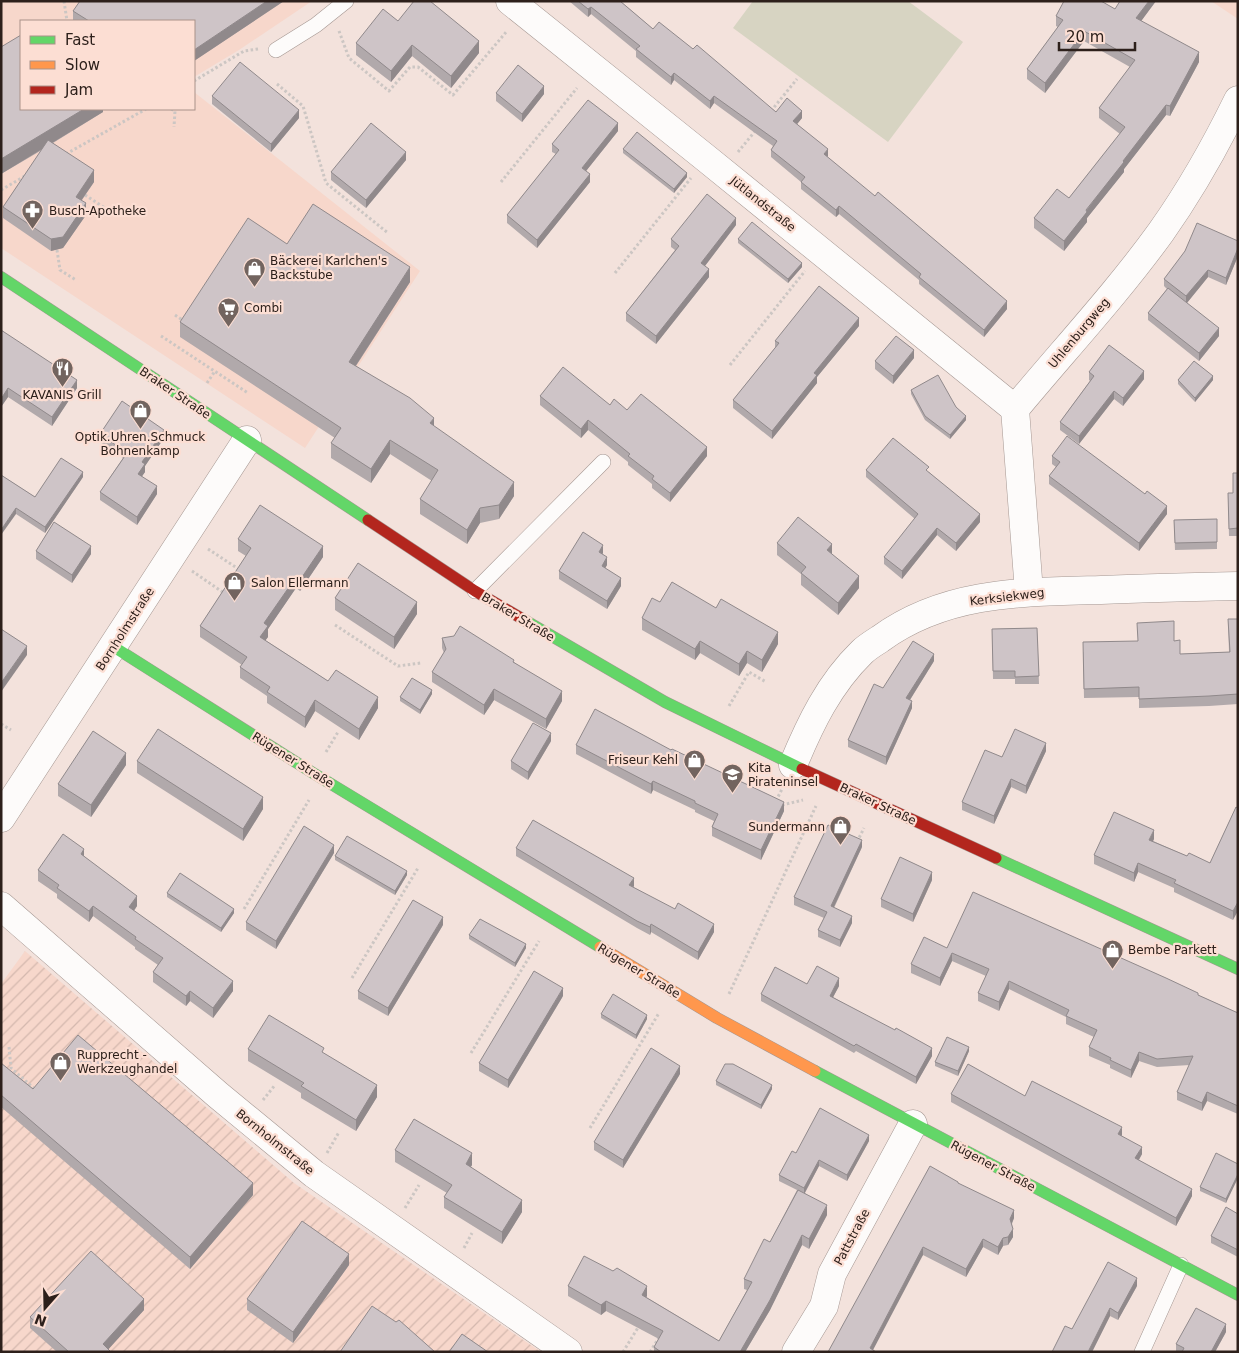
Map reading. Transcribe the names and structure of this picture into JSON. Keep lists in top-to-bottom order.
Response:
{
  "streets": {
    "main road": ["Braker Straße", "Rügener Straße"],
    "street": [
      "Jütlandstraße",
      "Uhlenburgweg",
      "Kerksiekweg",
      "Bornholmstraße",
      "Pattstraße"
    ]
  },
  "crossings": [
    ["Jütlandstraße", "Uhlenburgweg"],
    ["Braker Straße", "Kerksiekweg"],
    ["Braker Straße", "Bornholmstraße"],
    ["Bornholmstraße", "Rügener Straße"],
    ["Rügener Straße", "Pattstraße"]
  ],
  "places": {
    "pharmacy": ["Busch-Apotheke"],
    "shop": [
      "Bäckerei Karlchen's Backstube",
      "Optik.Uhren.Schmuck Bohnenkamp",
      "Salon Ellermann",
      "Friseur Kehl",
      "Sundermann",
      "Bembe Parkett",
      "Rupprecht - Werkzeughandel"
    ],
    "supermarket": ["Combi"],
    "restaurant": ["KAVANIS Grill"],
    "school or university": ["Kita Pirateninsel"]
  },
  "legend": ["Fast", "Slow", "Jam"],
  "scale_bar": "20 m",
  "north": "bottom"
}
